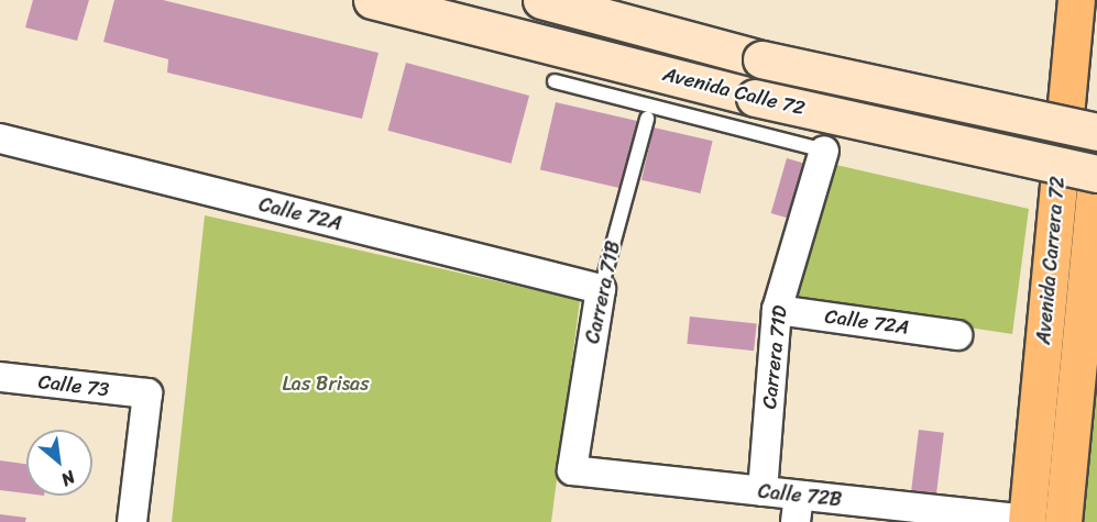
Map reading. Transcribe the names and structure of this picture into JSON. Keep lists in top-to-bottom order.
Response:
{
  "streets": {
    "highway": ["Avenida Carrera 72"],
    "main road": ["Avenida Calle 72"],
    "street": [
      "Calle 72A",
      "Carrera 71B",
      "Carrera 71D",
      "Calle 73",
      "Calle 72B"
    ]
  },
  "crossings": [
    ["Avenida Calle 72", "Avenida Carrera 72"],
    ["Calle 72A", "Carrera 71B"],
    ["Calle 72A", "Carrera 71D"],
    ["Avenida Carrera 72", "Calle 72B"],
    ["Carrera 71B", "Calle 72B"],
    ["Carrera 71D", "Calle 72B"]
  ],
  "parks": ["Las Brisas"],
  "north": "bottom right"
}
